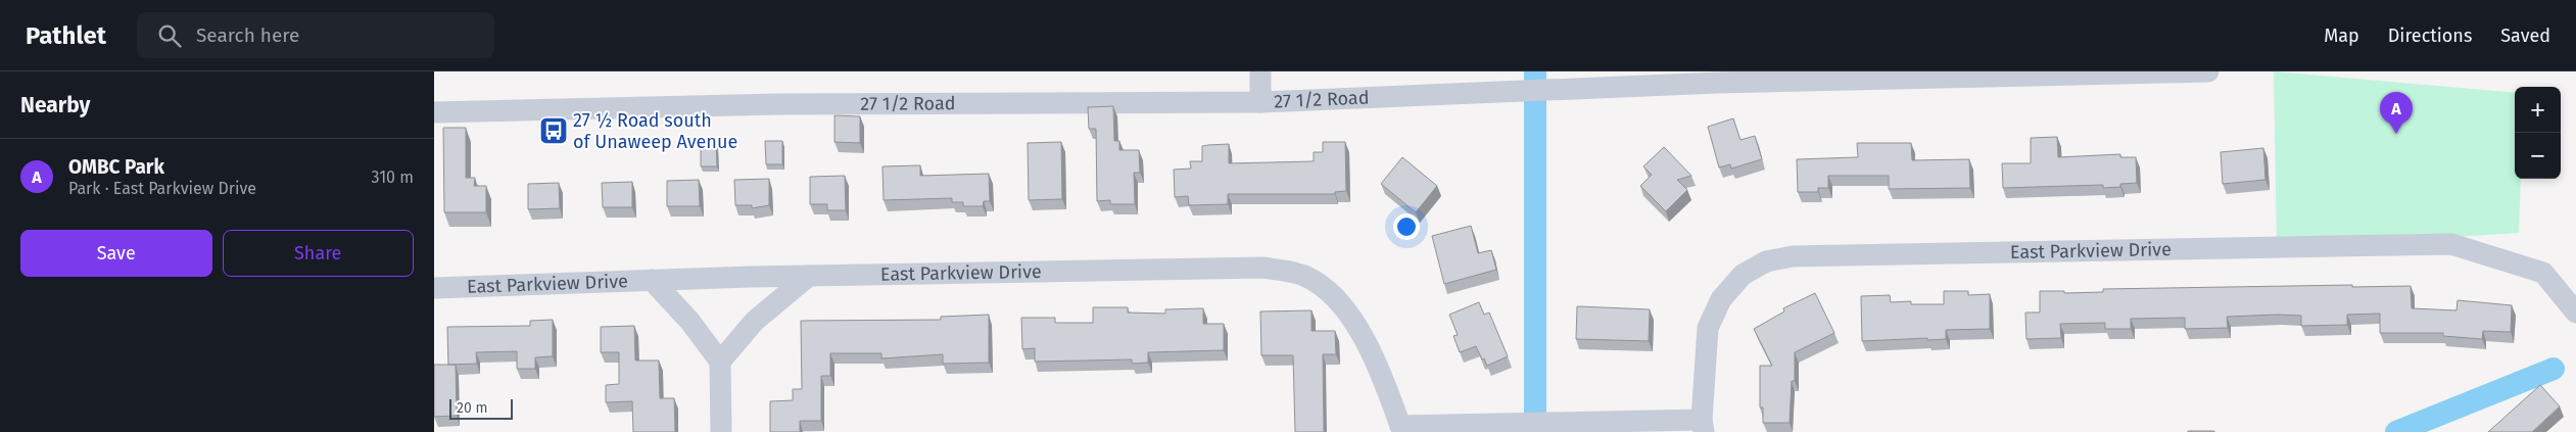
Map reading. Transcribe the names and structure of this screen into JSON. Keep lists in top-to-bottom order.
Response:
{
  "streets": {
    "street": ["27 1/2 Road", "East Parkview Drive"]
  },
  "places": {
    "bus stop": ["27 ½ Road south of Unaweep Avenue"]
  },
  "scale_bar": "20 m",
  "page": {
    "header": "Pathlet",
    "search": "Search here",
    "nav": ["Map", "Directions", "Saved"],
    "heading": "Nearby",
    "map_buttons": ["+", "−"],
    "pins": "A",
    "list": [
      {
        "mark": "A",
        "name": "OMBC Park",
        "note": "Park · East Parkview Drive",
        "value": "310 m"
      }
    ],
    "buttons": ["Save", "Share"],
    "scale": "20 m"
  }
}
